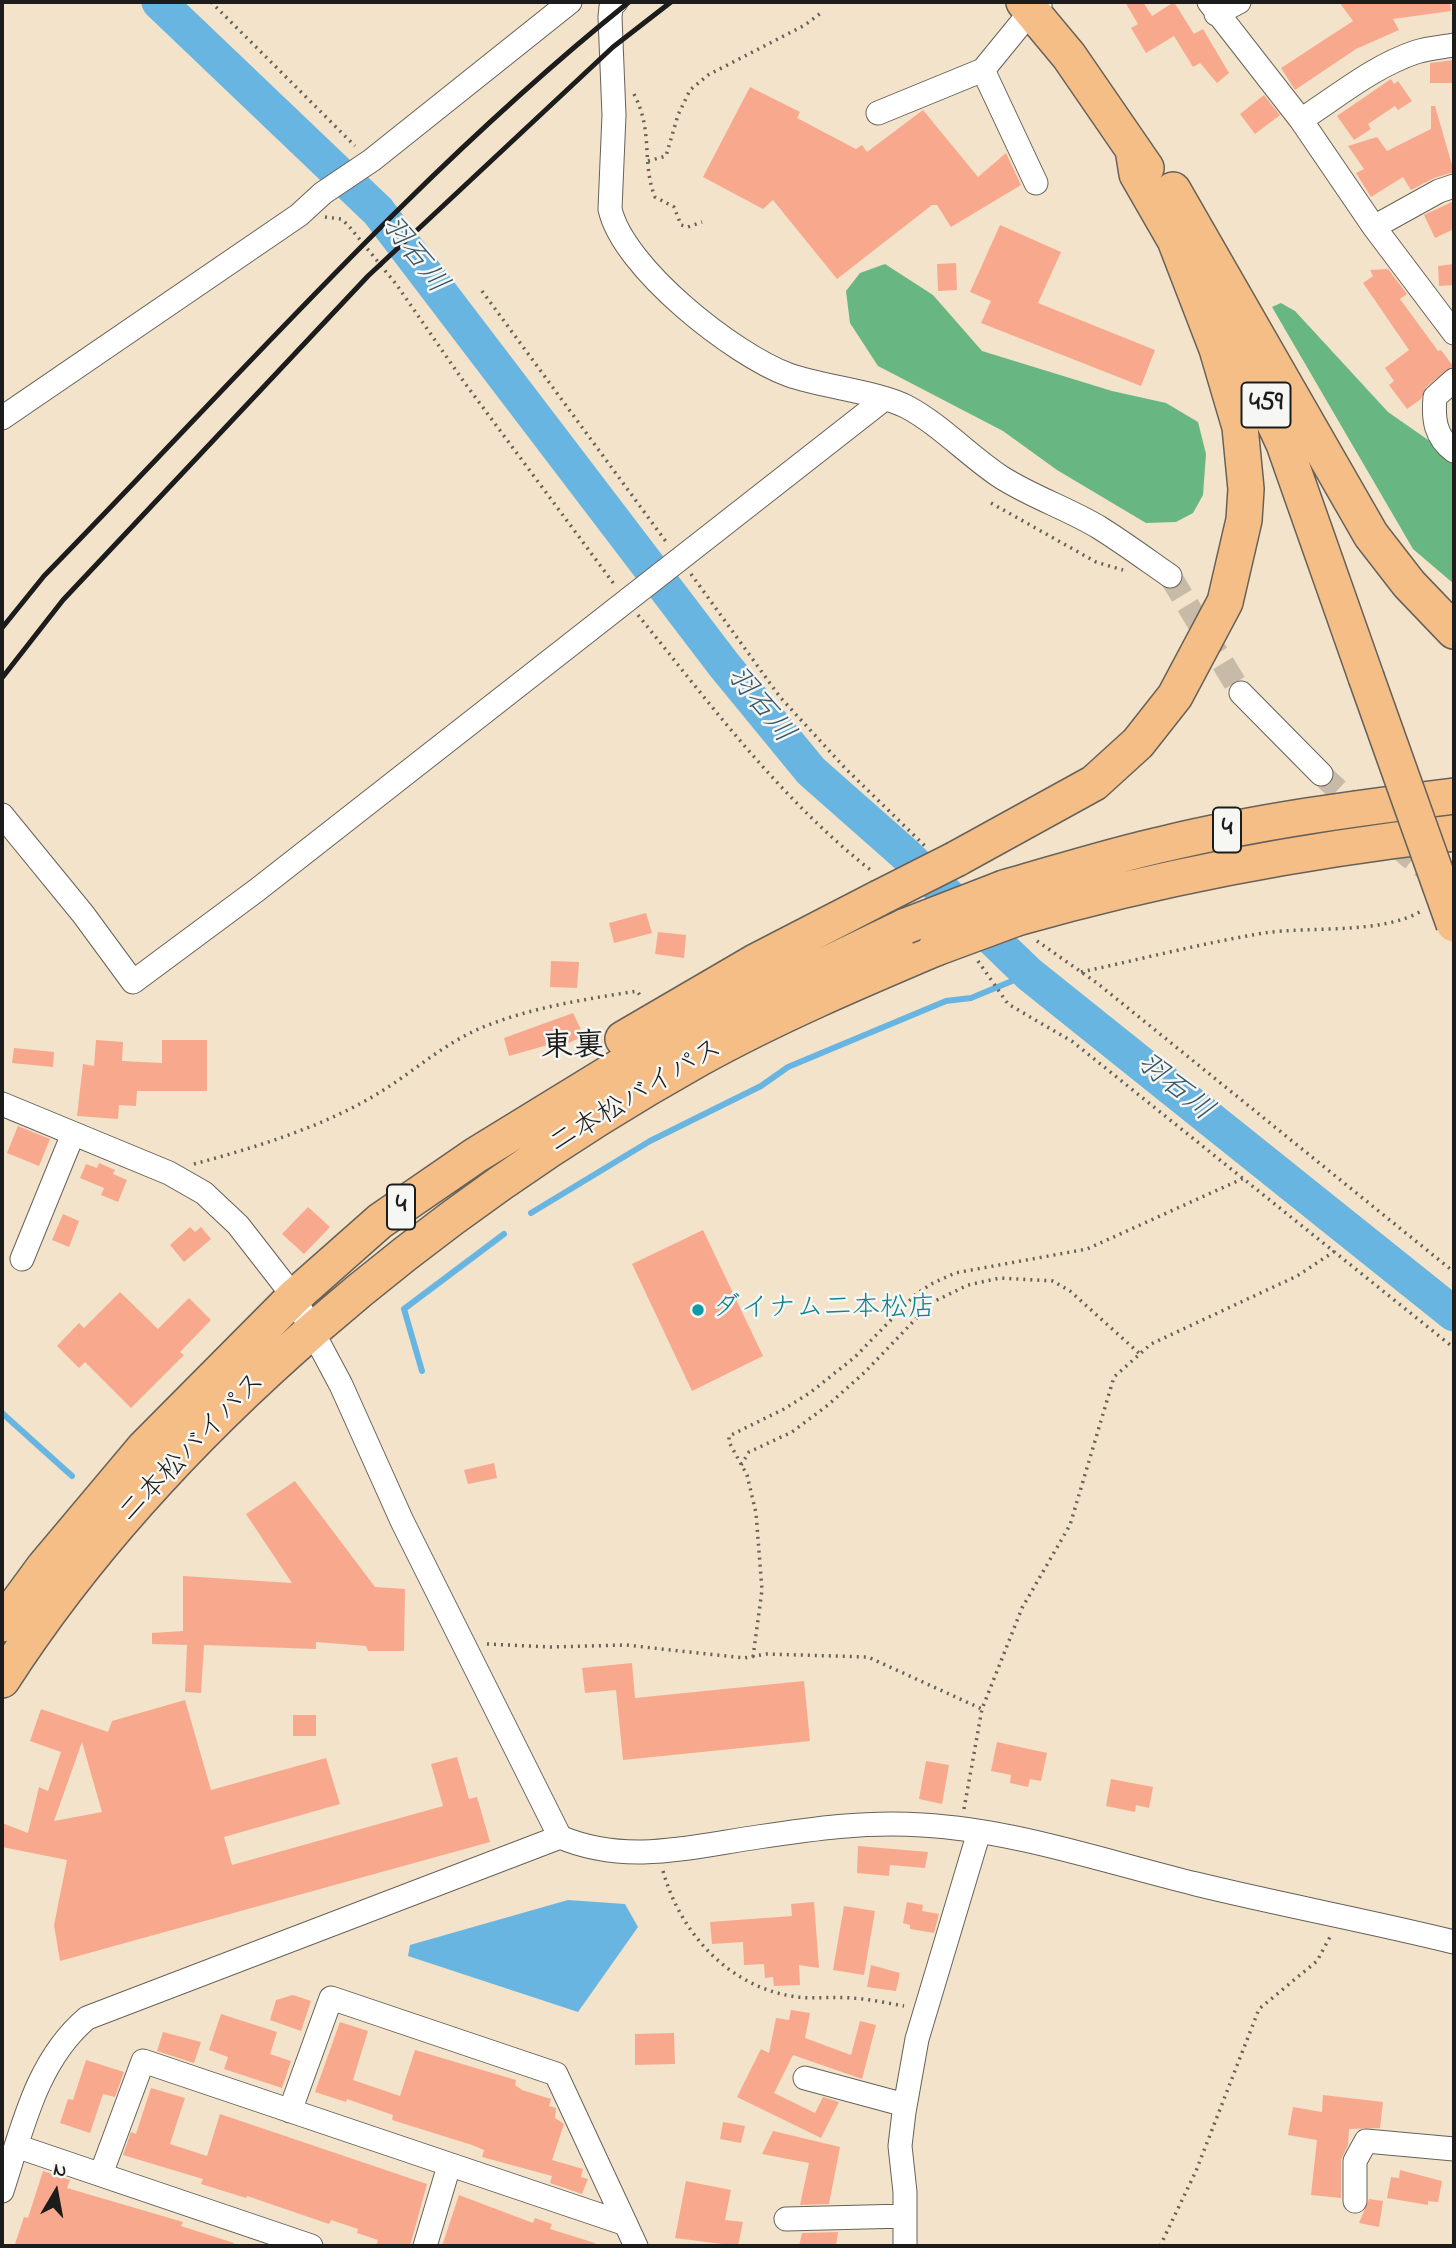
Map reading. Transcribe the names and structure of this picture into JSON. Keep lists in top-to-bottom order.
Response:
{
  "streets": {
    "highway": ["459", "4", "二本松バイパス"]
  },
  "districts": ["東裏"],
  "water": ["羽石川"],
  "places": ["ダイナム二本松店"],
  "north": "top"
}
